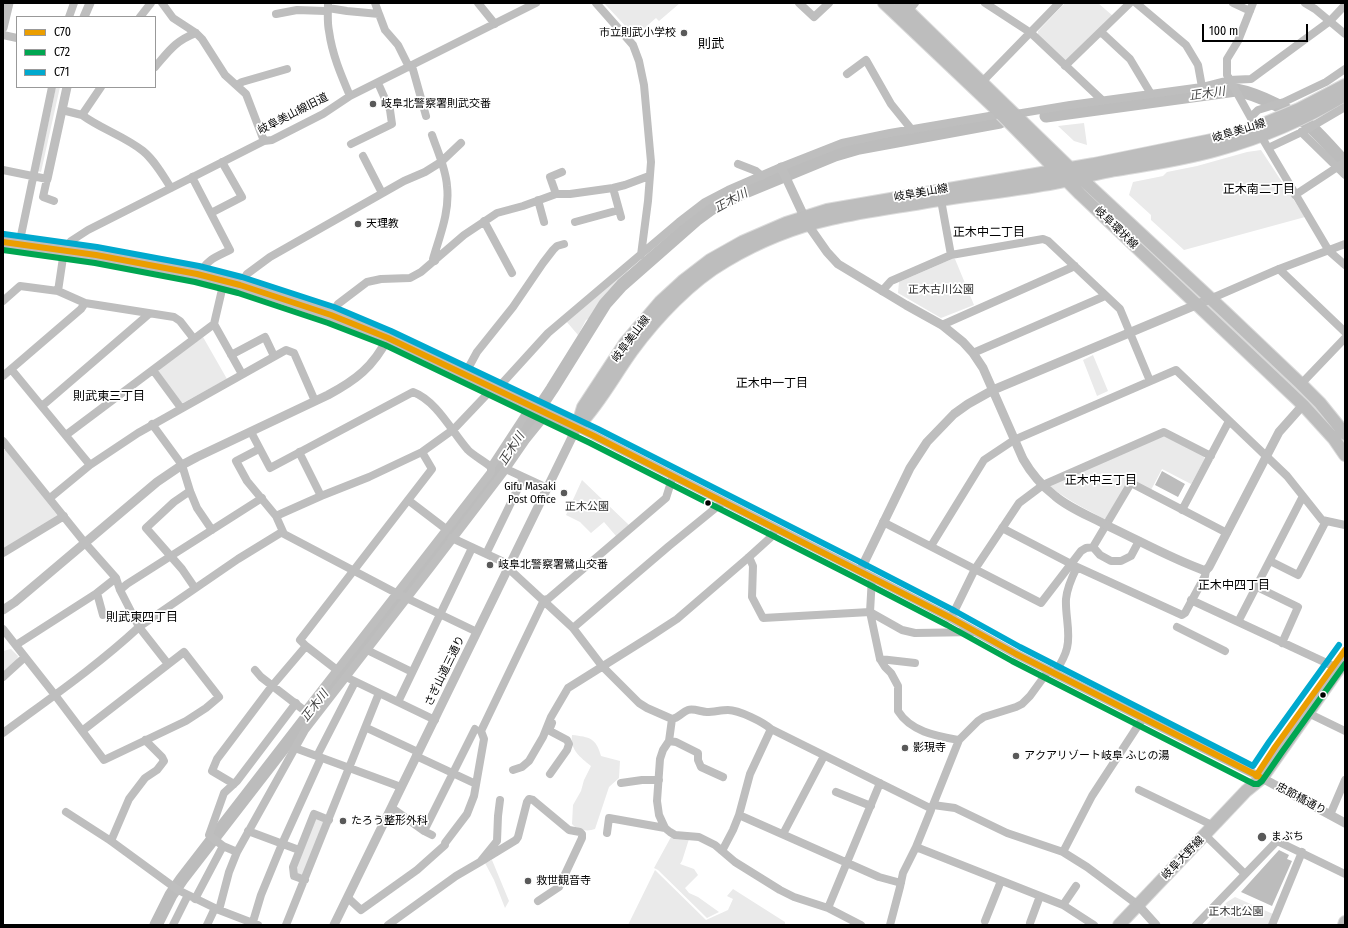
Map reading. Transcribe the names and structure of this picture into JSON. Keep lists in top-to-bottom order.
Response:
{
  "streets": {
    "main road": ["岐阜美山線", "岐阜環状線", "岐阜大野線"],
    "street": ["岐阜美山線旧道", "さぎ山道三通り", "忠節橋通り"]
  },
  "crossings": [
    ["岐阜美山線", "岐阜環状線"],
    ["岐阜美山線", "さぎ山道三通り"],
    ["忠節橋通り", "岐阜大野線"]
  ],
  "districts": [
    "則武",
    "正木南二丁目",
    "正木中二丁目",
    "正木中一丁目",
    "則武東三丁目",
    "正木中三丁目",
    "正木中四丁目",
    "則武東四丁目"
  ],
  "water": ["正木川"],
  "parks": ["正木古川公園", "正木公園", "正木北公園"],
  "places": [
    "市立則武小学校",
    "岐阜北警察署則武交番",
    "天理教",
    "Gifu Masaki Post Office",
    "岐阜北警察署鷺山交番",
    "影現寺",
    "アクアリゾート岐阜 ふじの湯",
    "たろう整形外科",
    "まぶち",
    "救世観音寺"
  ],
  "lines": ["transit line C71", "transit line C70", "transit line C72"],
  "legend": ["C70", "C72", "C71"],
  "scale_bar": "100 m"
}
